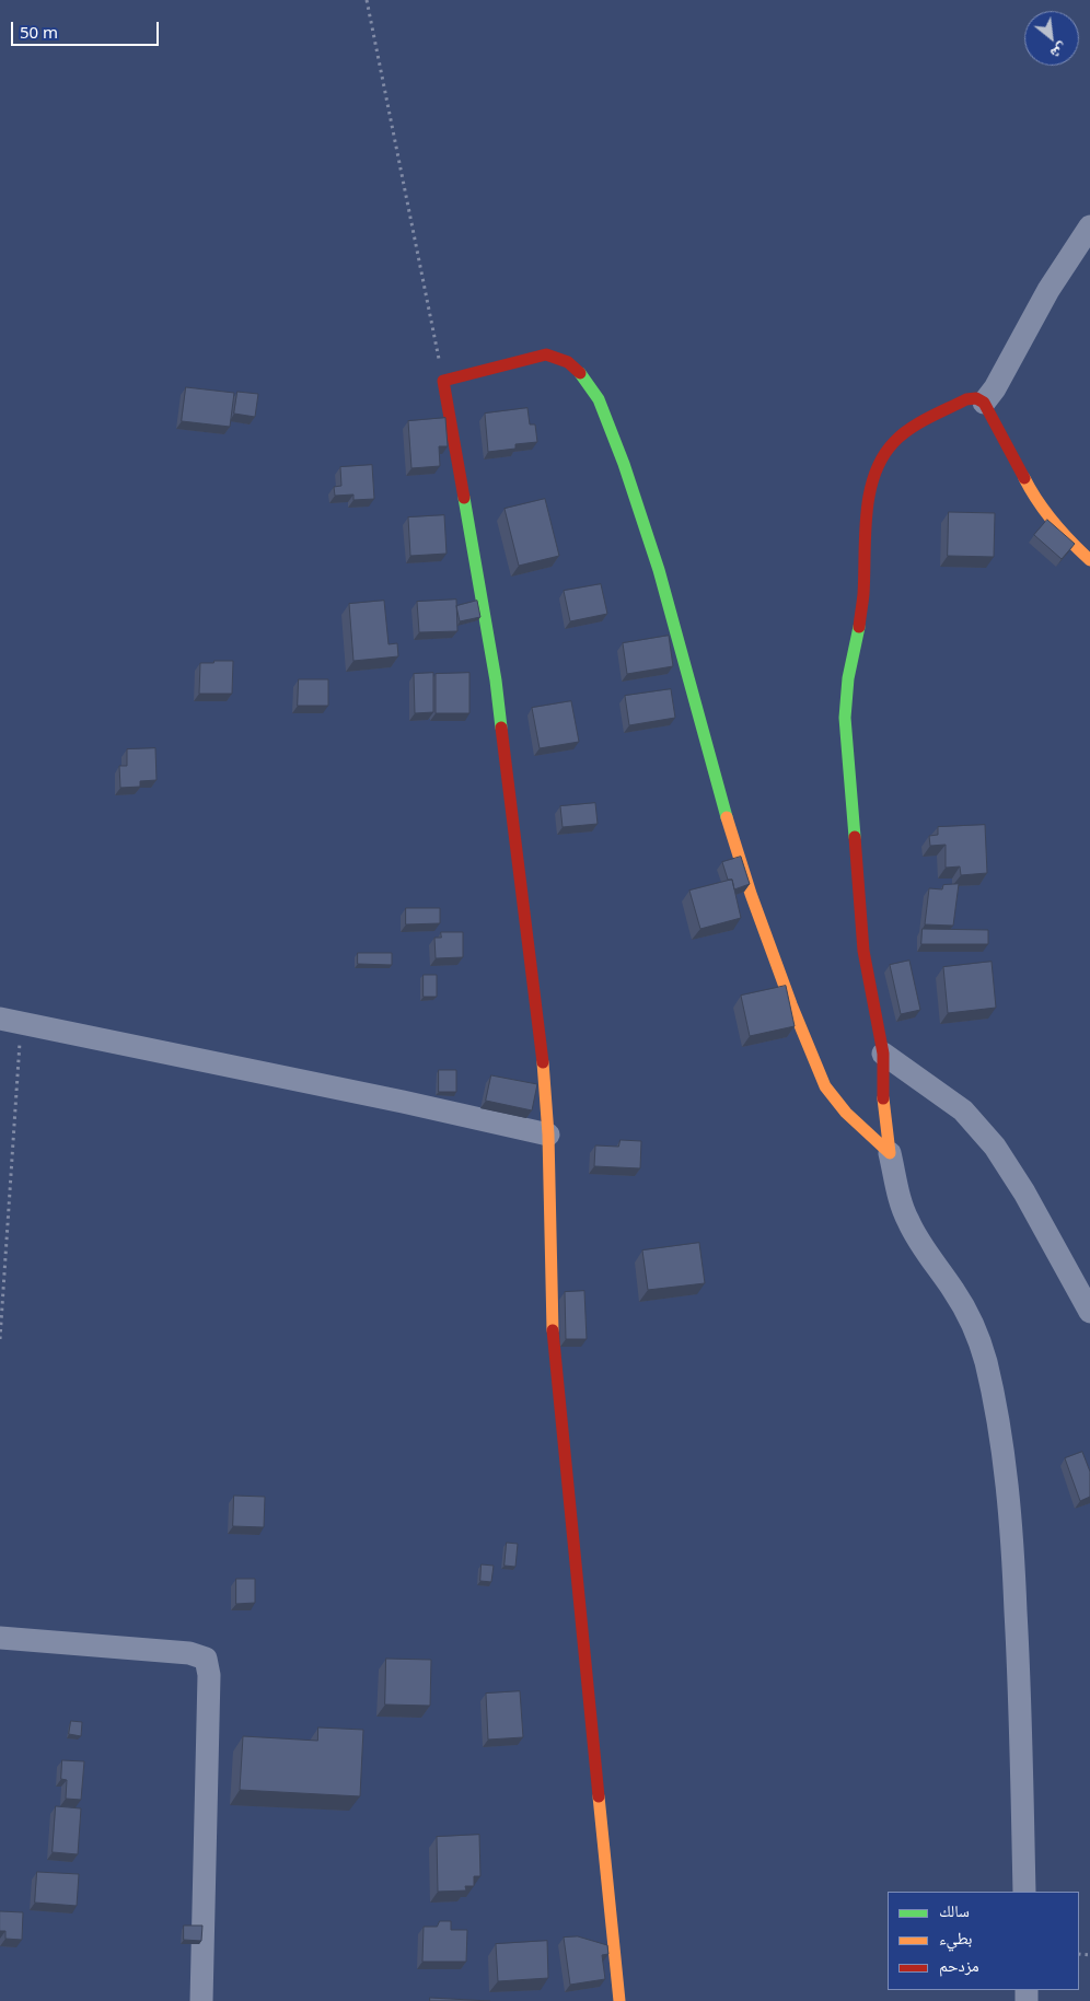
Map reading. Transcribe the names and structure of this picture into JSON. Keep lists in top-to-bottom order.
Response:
{
  "legend": ["سالك", "بطيء", "مزدحم"],
  "scale_bar": "50 m",
  "north": "bottom right"
}
